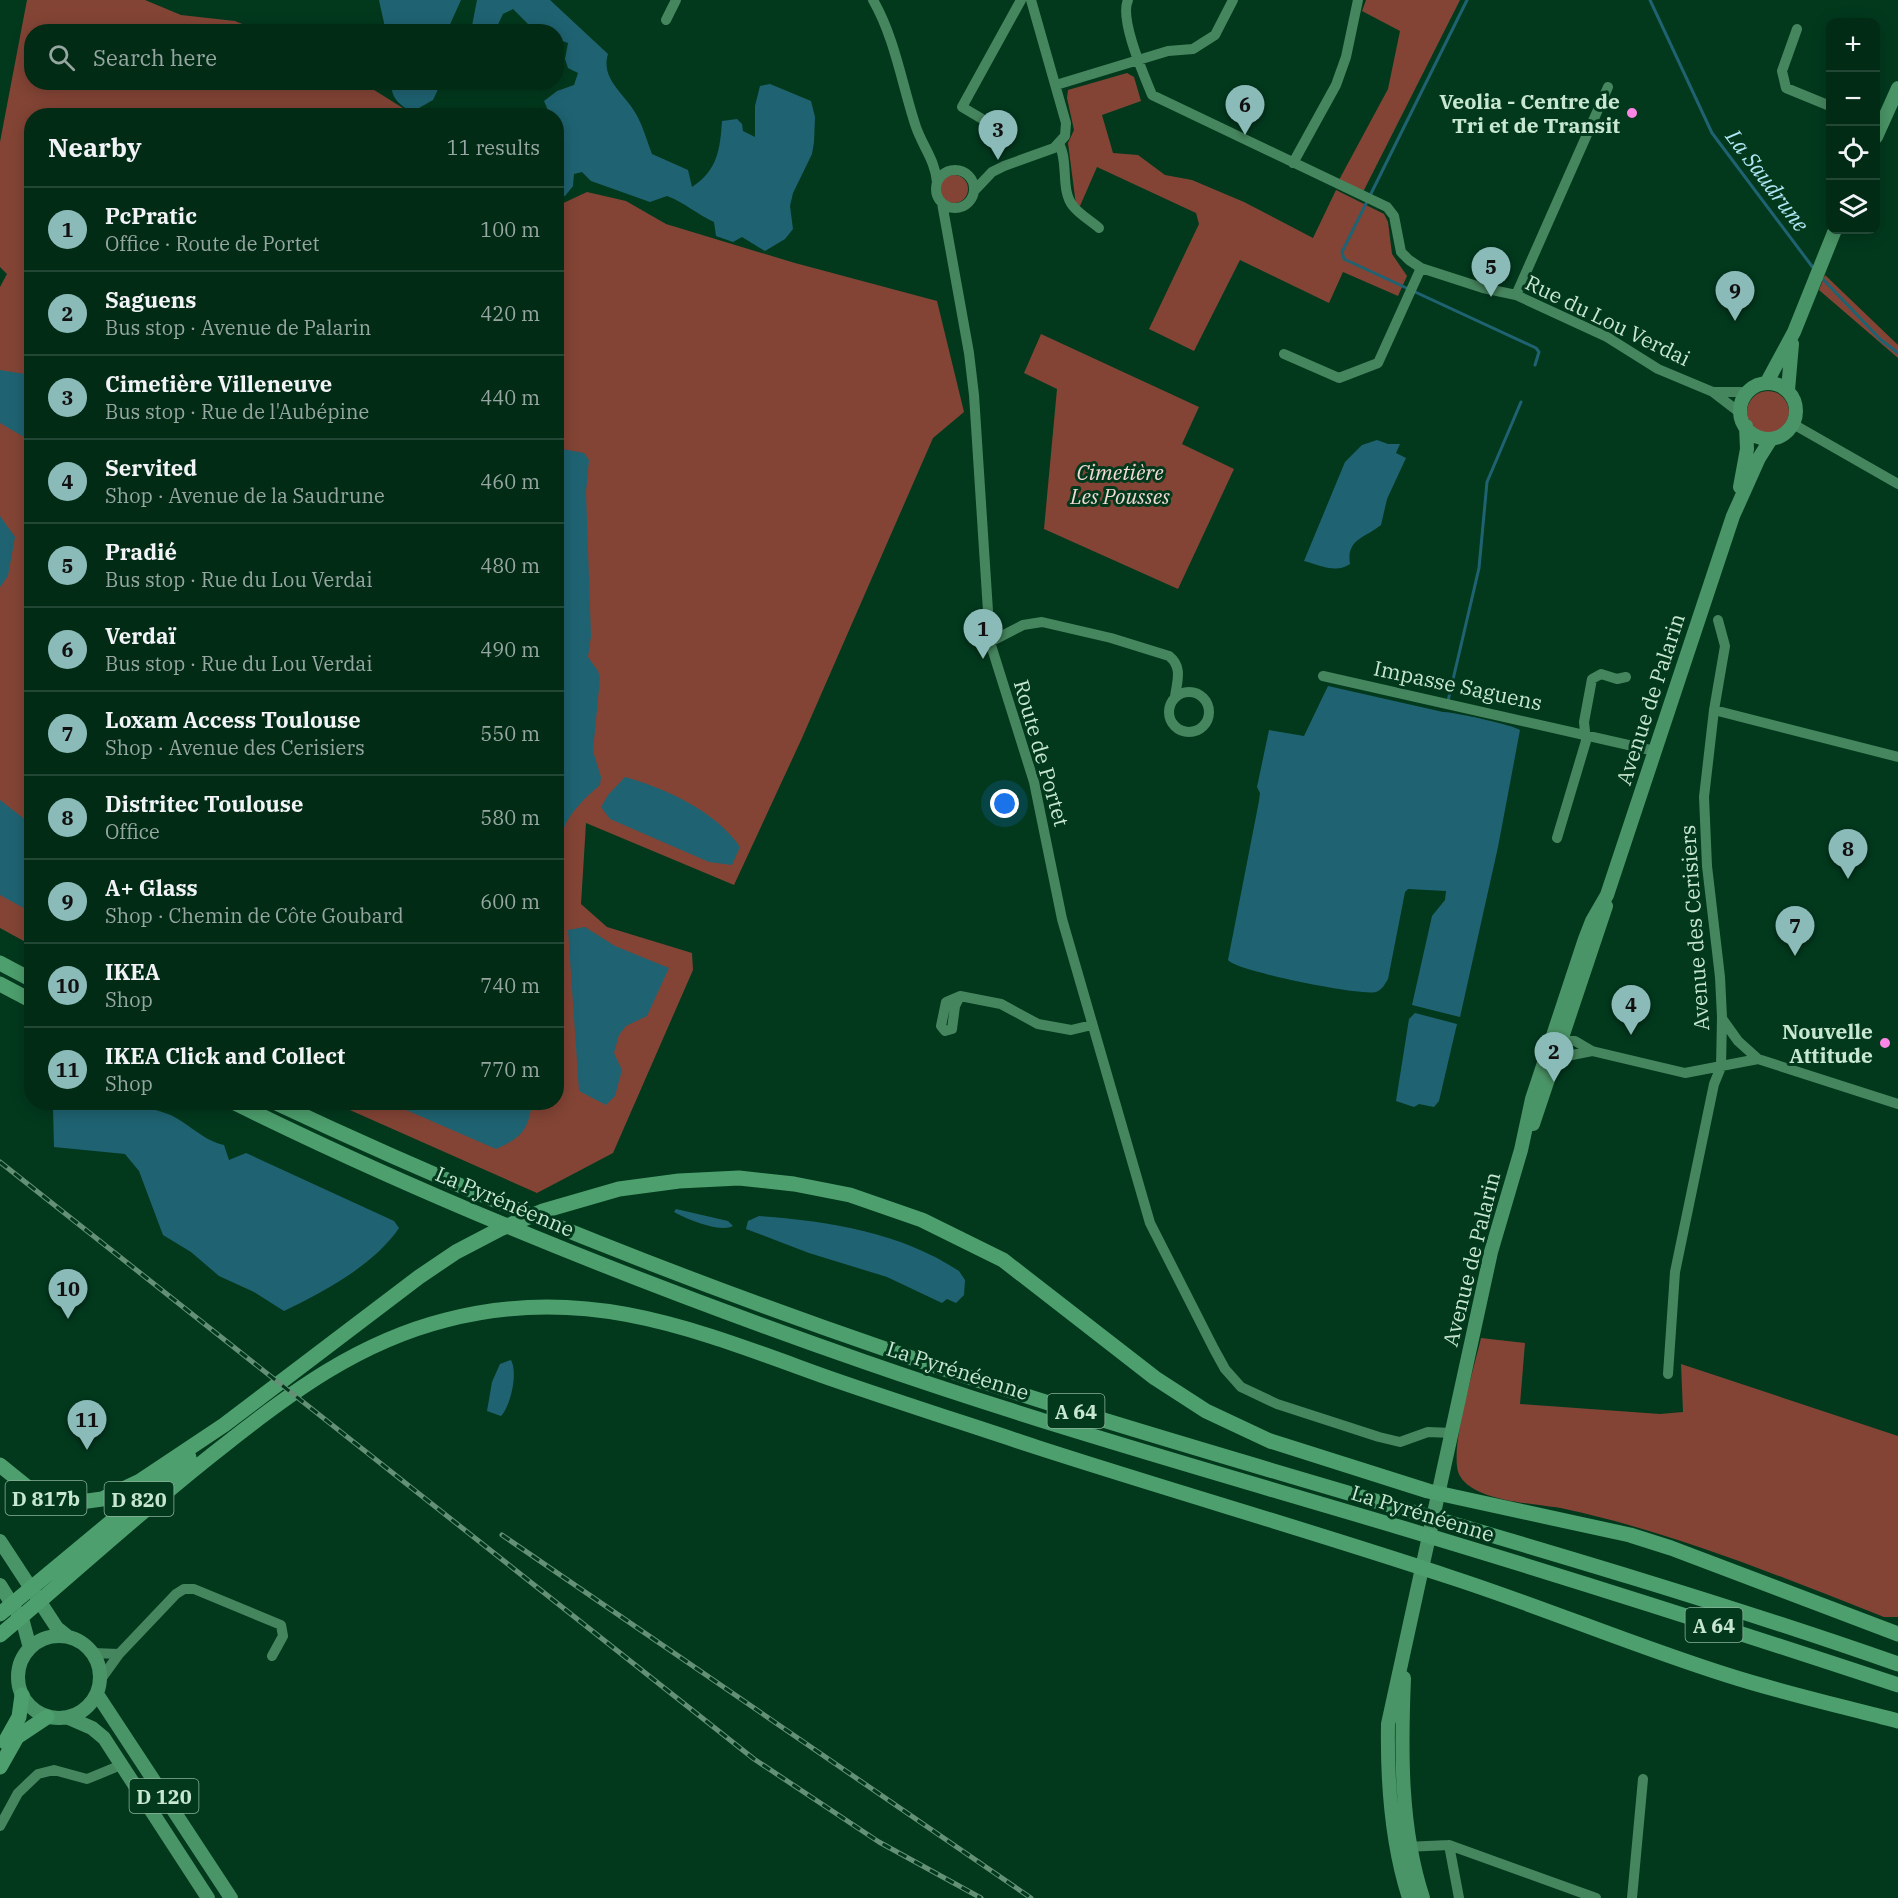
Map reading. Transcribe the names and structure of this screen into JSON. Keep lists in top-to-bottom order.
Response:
{
  "streets": {
    "highway": [
      "La Pyrénéenne",
      "A 64",
      "D 817b",
      "D 820"
    ],
    "main road": ["Avenue de Palarin", "D 120"],
    "street": [
      "Rue du Lou Verdai",
      "Impasse Saguens",
      "Route de Portet",
      "Avenue des Cerisiers"
    ]
  },
  "crossings": [
    ["Rue du Lou Verdai", "Avenue de Palarin"],
    ["Impasse Saguens", "Avenue de Palarin"],
    ["Avenue de Palarin", "Route de Portet"],
    ["D 817b", "D 820"]
  ],
  "water": ["La Saudrune"],
  "parks": ["Cimetière Les Pousses"],
  "places": ["Veolia - Centre de Tri et de Transit", "Nouvelle Attitude"],
  "page": {
    "map_buttons": ["+", "−"],
    "search": "Search here",
    "pins": [
      "6",
      "3",
      "5",
      "9",
      "1",
      "8",
      "7",
      "4",
      "2",
      "10",
      "11"
    ],
    "heading": ["Nearby", "11 results"],
    "list": [
      {
        "mark": "1",
        "name": "PcPratic",
        "note": "Office · Route de Portet",
        "value": "100 m"
      },
      {
        "mark": "2",
        "name": "Saguens",
        "note": "Bus stop · Avenue de Palarin",
        "value": "420 m"
      },
      {
        "mark": "3",
        "name": "Cimetière Villeneuve",
        "note": "Bus stop · Rue de l'Aubépine",
        "value": "440 m"
      },
      {
        "mark": "4",
        "name": "Servited",
        "note": "Shop · Avenue de la Saudrune",
        "value": "460 m"
      },
      {
        "mark": "5",
        "name": "Pradié",
        "note": "Bus stop · Rue du Lou Verdai",
        "value": "480 m"
      },
      {
        "mark": "6",
        "name": "Verdaï",
        "note": "Bus stop · Rue du Lou Verdai",
        "value": "490 m"
      },
      {
        "mark": "7",
        "name": "Loxam Access Toulouse",
        "note": "Shop · Avenue des Cerisiers",
        "value": "550 m"
      },
      {
        "mark": "8",
        "name": "Distritec Toulouse",
        "note": "Office",
        "value": "580 m"
      },
      {
        "mark": "9",
        "name": "A+ Glass",
        "note": "Shop · Chemin de Côte Goubard",
        "value": "600 m"
      },
      {
        "mark": "10",
        "name": "IKEA",
        "note": "Shop",
        "value": "740 m"
      },
      {
        "mark": "11",
        "name": "IKEA Click and Collect",
        "note": "Shop",
        "value": "770 m"
      }
    ]
  }
}
